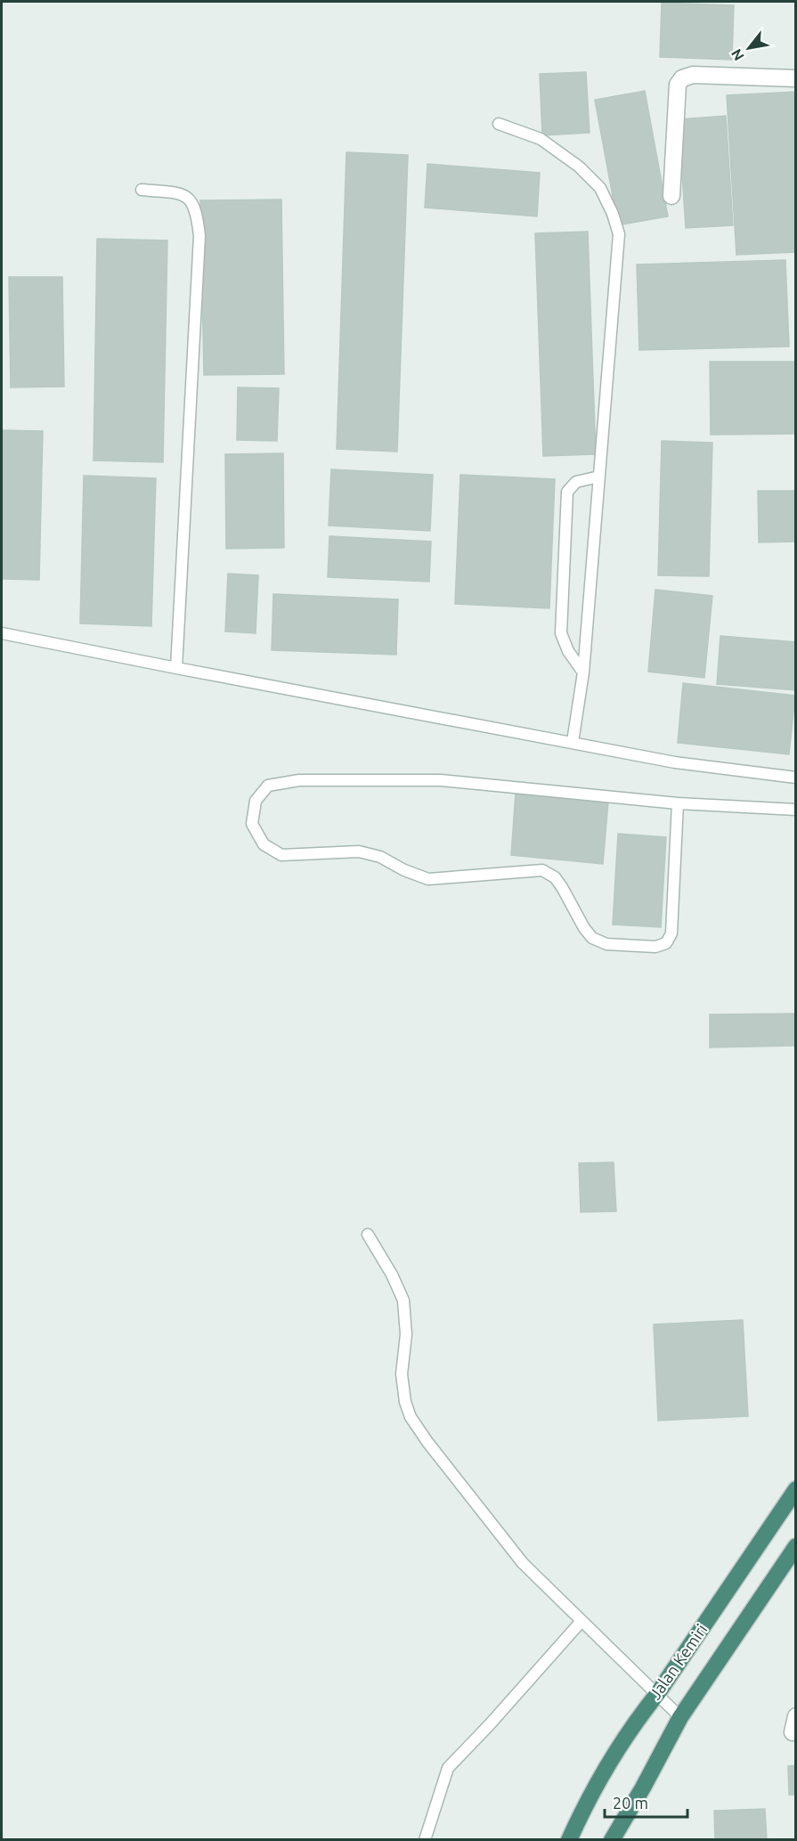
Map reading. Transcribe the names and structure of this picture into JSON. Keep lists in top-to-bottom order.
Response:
{
  "streets": {
    "highway": ["Jalan Kemiri"]
  },
  "scale_bar": "20 m",
  "north": "bottom left"
}
